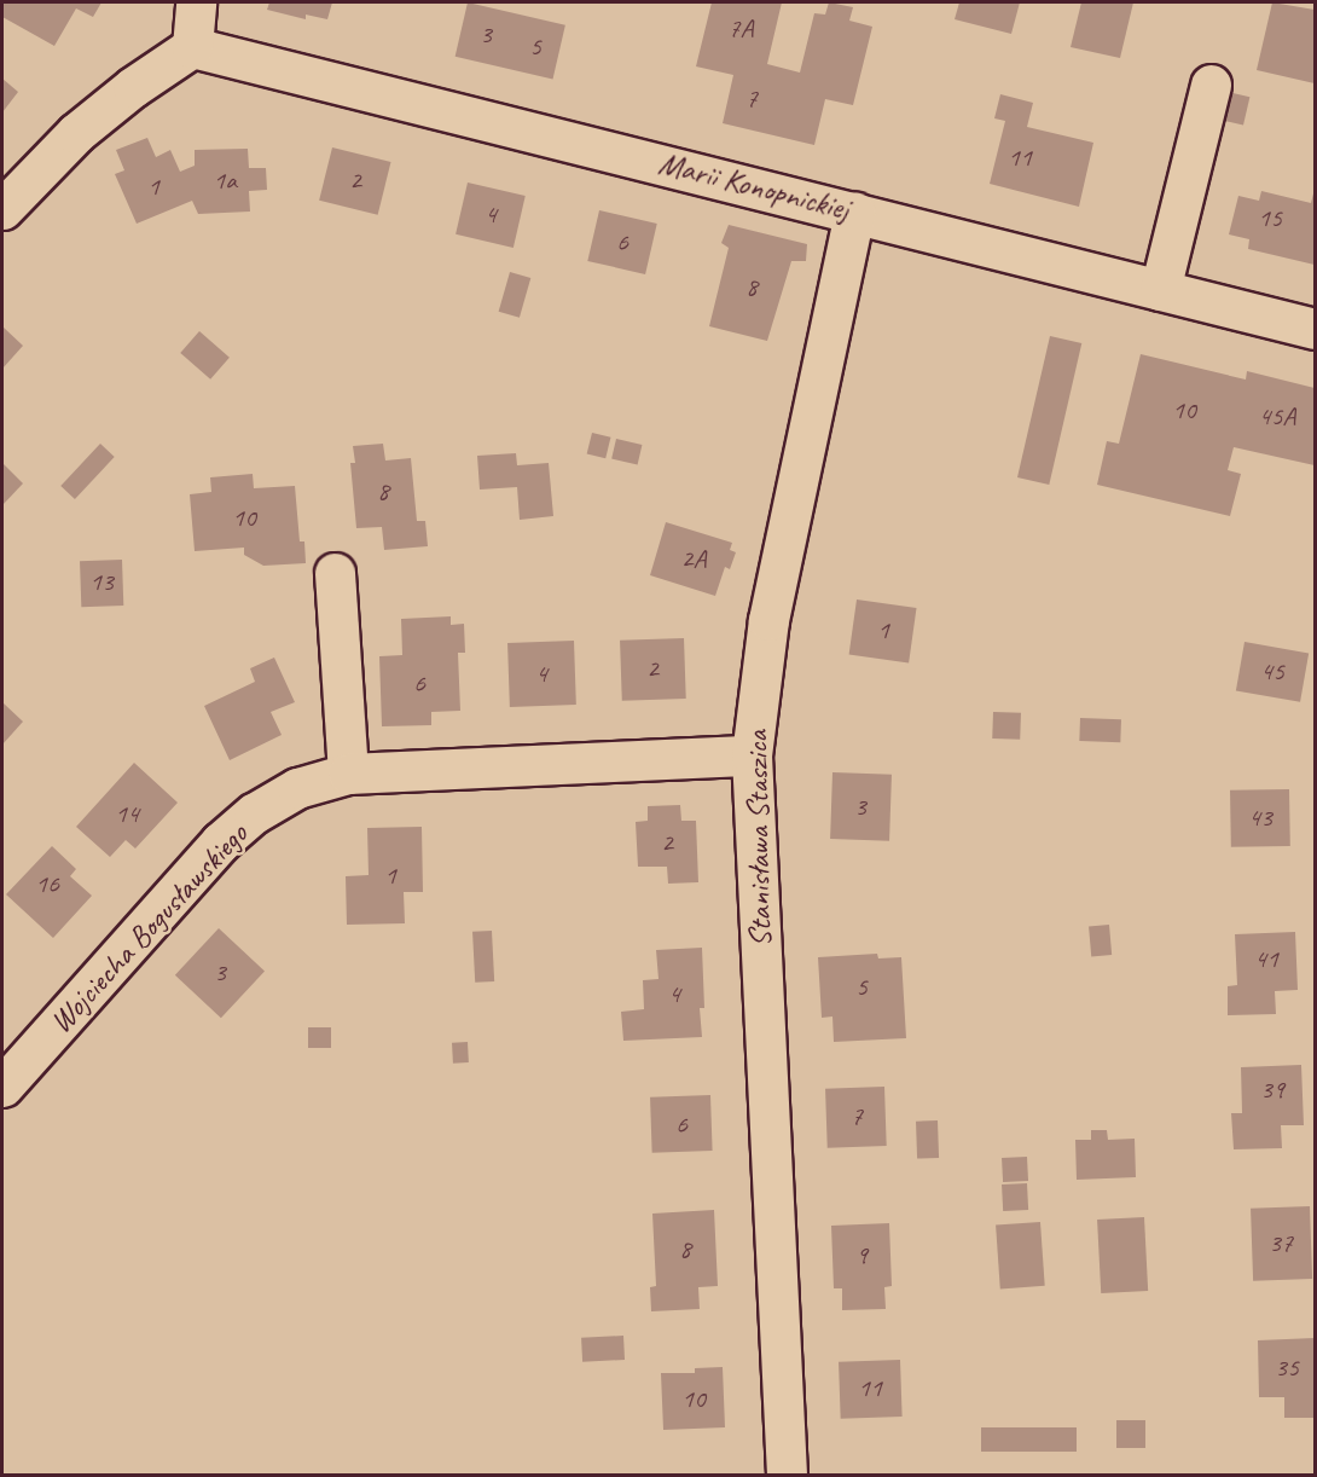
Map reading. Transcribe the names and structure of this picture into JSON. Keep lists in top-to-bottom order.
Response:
{
  "streets": {
    "street": ["Marii Konopnickiej", "Stanisława Staszica", "Wojciecha Bogusławskiego"]
  },
  "crossings": [
    ["Marii Konopnickiej", "Stanisława Staszica"],
    ["Stanisława Staszica", "Wojciecha Bogusławskiego"]
  ],
  "house_numbers": [
    "7A",
    "3",
    "5",
    "7",
    "11",
    "1a",
    "2",
    "1",
    "4",
    "15",
    "6",
    "8",
    "10",
    "45A",
    "8",
    "10",
    "2A",
    "13",
    "1",
    "2",
    "45",
    "4",
    "6",
    "3",
    "14",
    "43",
    "2",
    "1",
    "16",
    "41",
    "3",
    "5",
    "4",
    "39",
    "7",
    "6",
    "37",
    "8",
    "9",
    "35",
    "11",
    "10"
  ]
}
